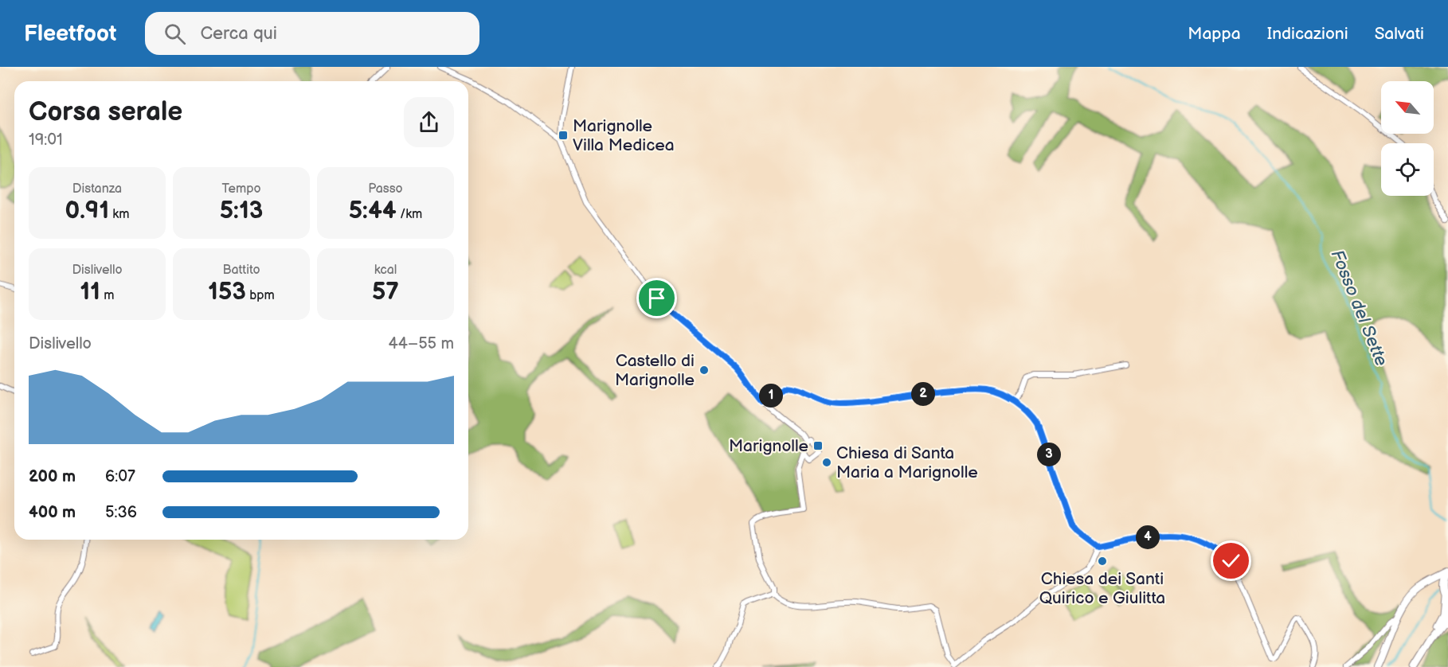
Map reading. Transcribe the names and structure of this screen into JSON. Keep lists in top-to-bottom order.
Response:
{
  "water": ["Fosso del Sette"],
  "places": {
    "transit": ["Marignolle Villa Medicea", "Marignolle"],
    "other": ["Castello di Marignolle", "Chiesa di Santa Maria a Marignolle", "Chiesa dei Santi Quirico e Giulitta"]
  },
  "north": "top left",
  "page": {
    "header": "Fleetfoot",
    "search": "Cerca qui",
    "nav": ["Mappa", "Indicazioni", "Salvati"],
    "heading": ["Corsa serale", "19:01"],
    "stats": [
      ["Distanza", "0.91 km"],
      ["Tempo", "5:13"],
      ["Passo", "5:44 /km"],
      ["Dislivello", "11 m"],
      ["Battito", "153 bpm"],
      ["kcal", "57"]
    ],
    "chart": ["Dislivello", "44–55 m"],
    "pins": [
      "2",
      "1",
      "3",
      "4"
    ],
    "list": [
      {
        "name": "200 m",
        "note": "6:07"
      },
      {
        "name": "400 m",
        "note": "5:36"
      }
    ]
  }
}
